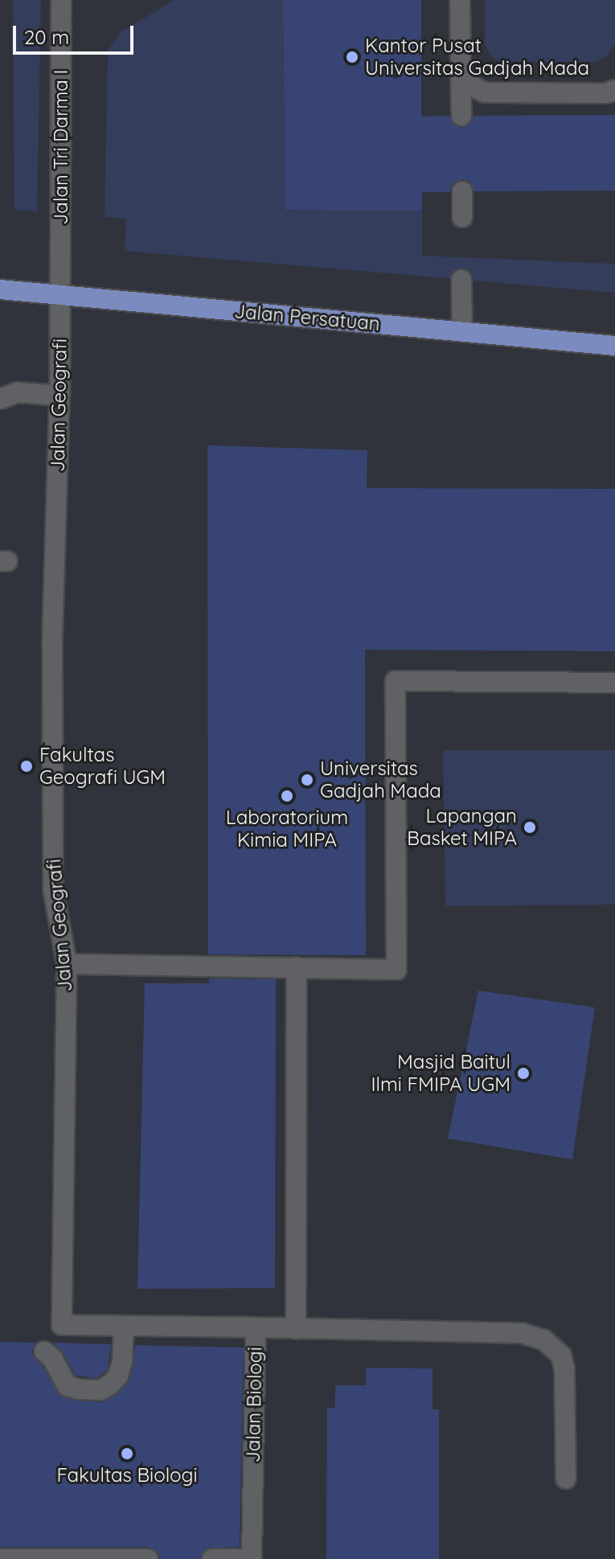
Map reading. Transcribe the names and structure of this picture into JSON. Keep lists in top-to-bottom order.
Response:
{
  "streets": {
    "main road": ["Jalan Persatuan"],
    "lane": ["Jalan Tri Darma I", "Jalan Geografi", "Jalan Biologi"]
  },
  "crossings": [
    ["Jalan Tri Darma I", "Jalan Persatuan"],
    ["Jalan Tri Darma I", "Jalan Geografi"],
    ["Jalan Persatuan", "Jalan Geografi"],
    ["Jalan Geografi", "Jalan Biologi"]
  ],
  "places": [
    "Kantor Pusat Universitas Gadjah Mada",
    "Fakultas Geografi UGM",
    "Universitas Gadjah Mada",
    "Laboratorium Kimia MIPA",
    "Lapangan Basket MIPA",
    "Masjid Baitul Ilmi FMIPA UGM",
    "Fakultas Biologi"
  ],
  "scale_bar": "20 m"
}
